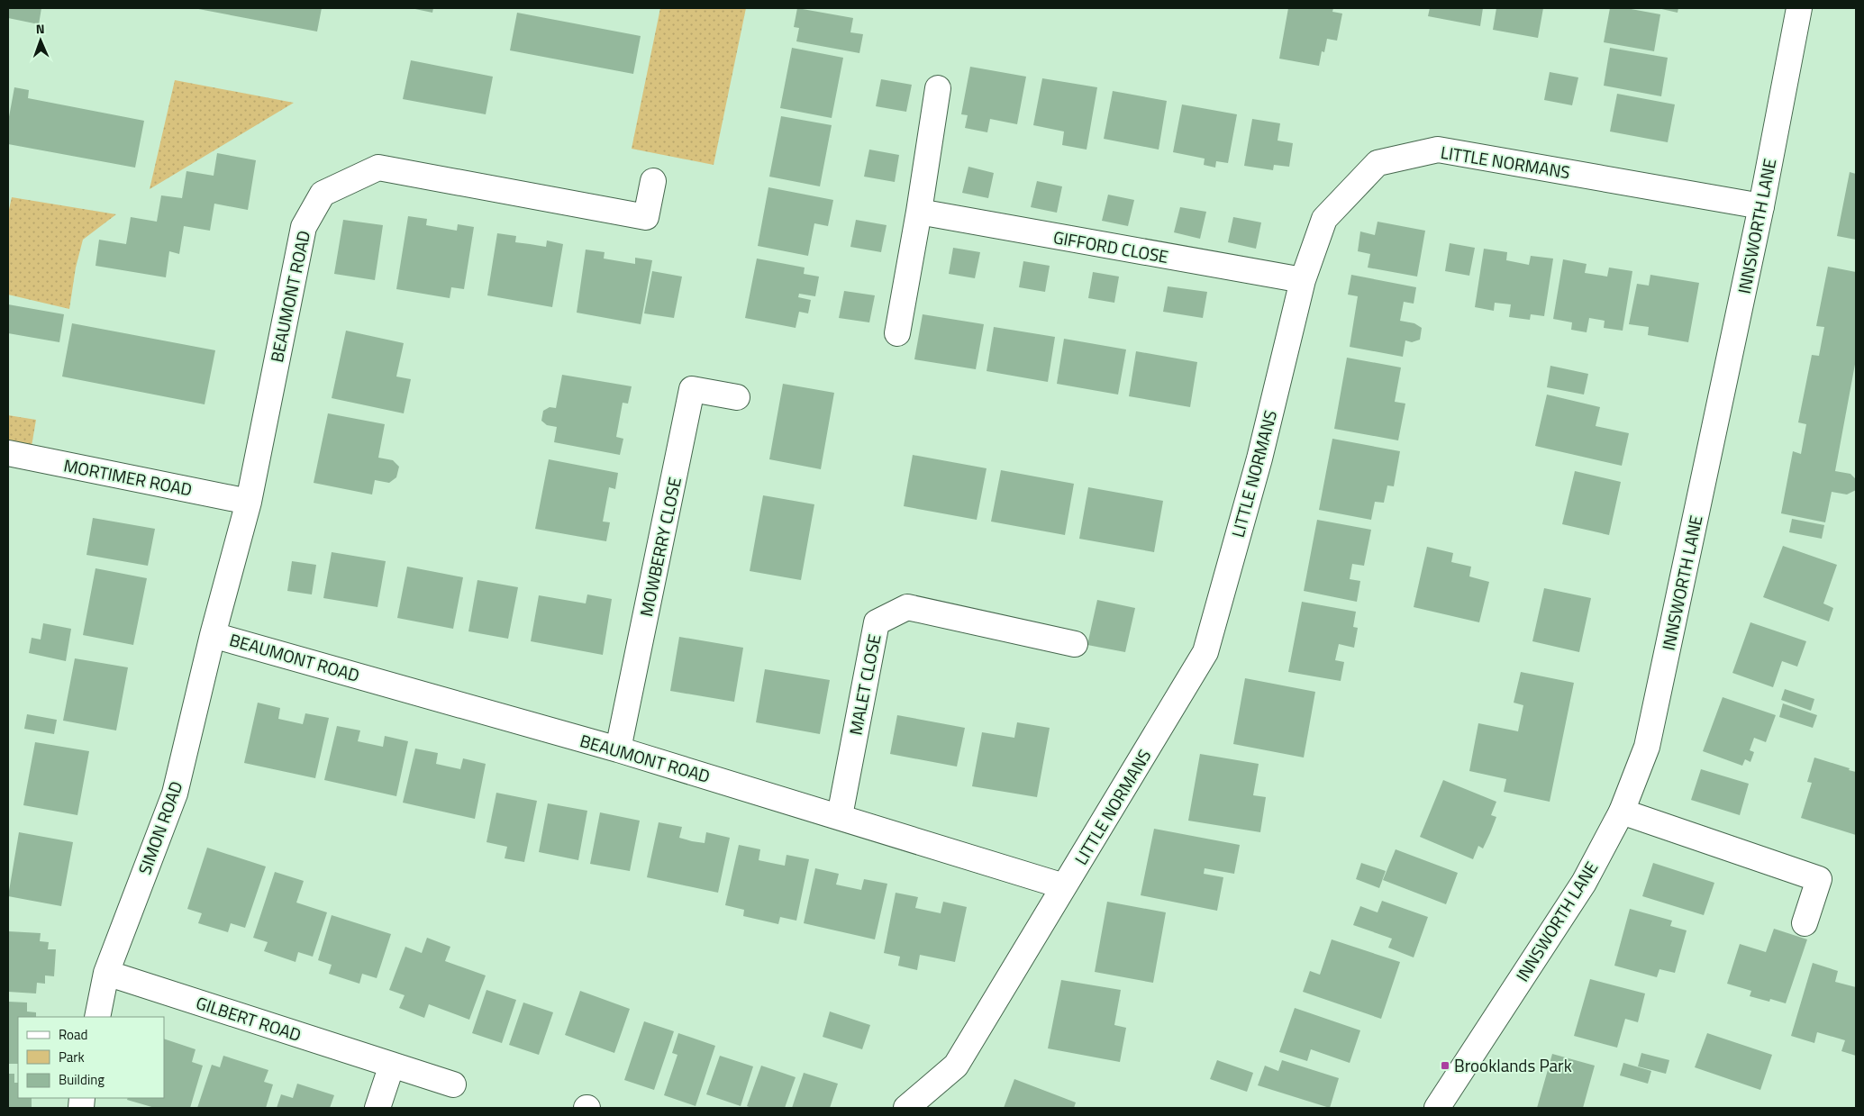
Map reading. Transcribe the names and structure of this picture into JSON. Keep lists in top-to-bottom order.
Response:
{
  "streets": {
    "street": [
      "LITTLE NORMANS",
      "INNSWORTH LANE",
      "GIFFORD CLOSE",
      "BEAUMONT ROAD",
      "MORTIMER ROAD",
      "MOWBERRY CLOSE",
      "MALET CLOSE",
      "SIMON ROAD",
      "GILBERT ROAD"
    ]
  },
  "crossings": [
    ["LITTLE NORMANS", "INNSWORTH LANE"],
    ["LITTLE NORMANS", "GIFFORD CLOSE"],
    ["LITTLE NORMANS", "BEAUMONT ROAD"],
    ["BEAUMONT ROAD", "MORTIMER ROAD"],
    ["BEAUMONT ROAD", "MOWBERRY CLOSE"],
    ["BEAUMONT ROAD", "MALET CLOSE"],
    ["BEAUMONT ROAD", "SIMON ROAD"],
    ["SIMON ROAD", "GILBERT ROAD"]
  ],
  "places": {
    "transit": ["Brooklands Park"]
  },
  "legend": ["Road", "Park", "Building"],
  "north": "top"
}
